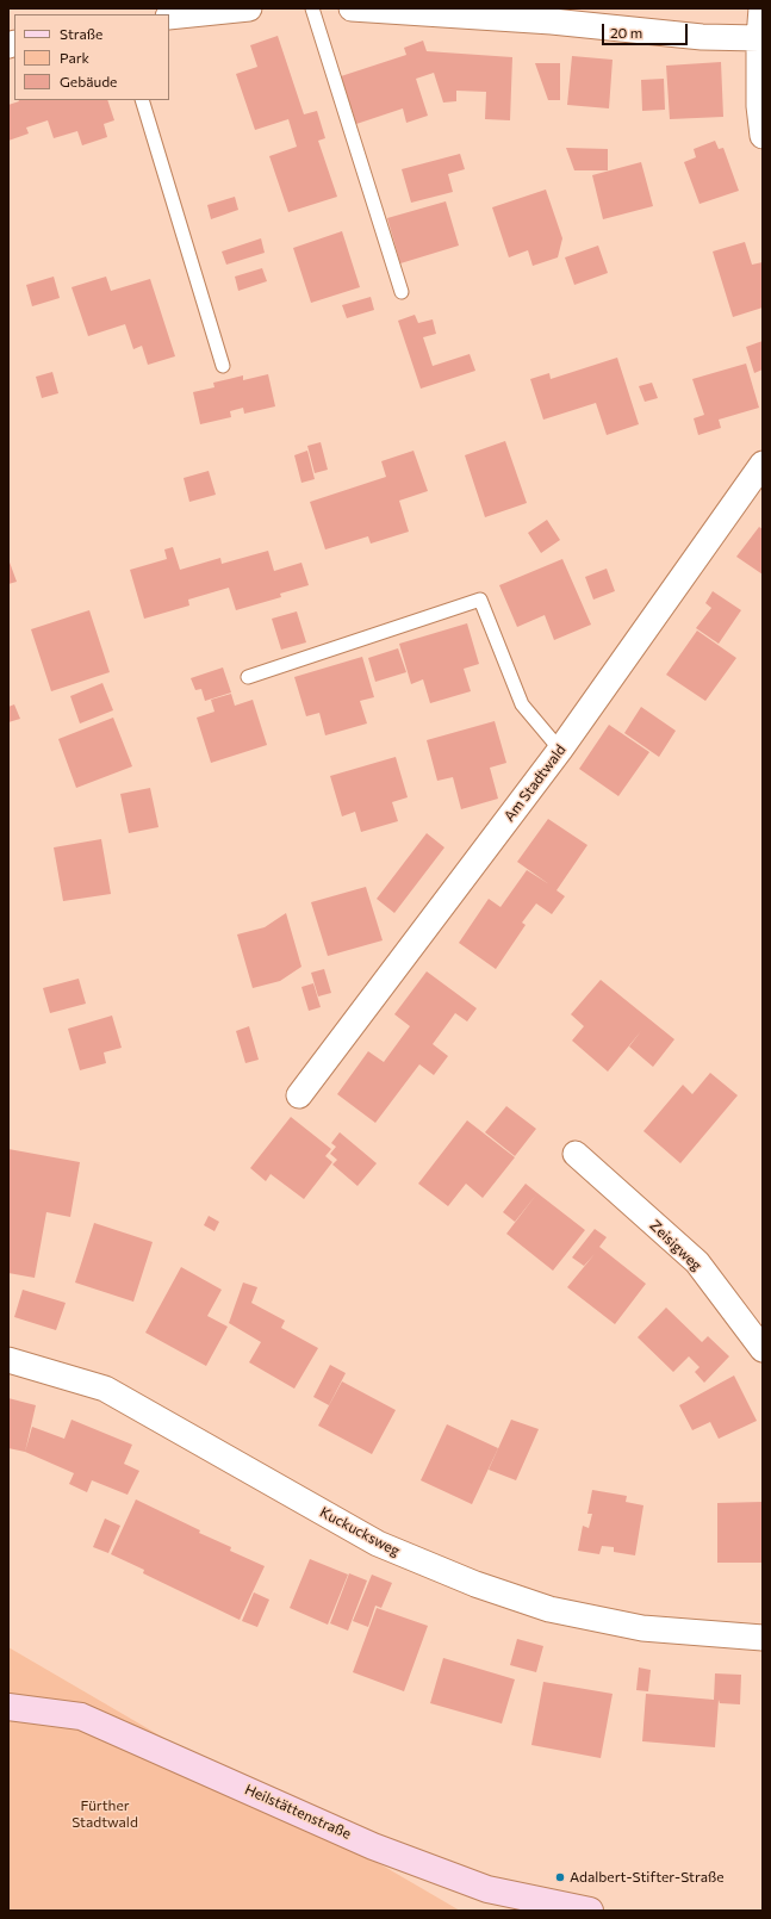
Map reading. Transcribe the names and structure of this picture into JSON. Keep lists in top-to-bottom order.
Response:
{
  "streets": {
    "street": [
      "Am Stadtwald",
      "Zeisigweg",
      "Kuckucksweg",
      "Heilstättenstraße"
    ]
  },
  "parks": ["Fürther Stadtwald"],
  "places": ["Adalbert-Stifter-Straße"],
  "legend": ["Straße", "Park", "Gebäude"],
  "scale_bar": "20 m"
}
